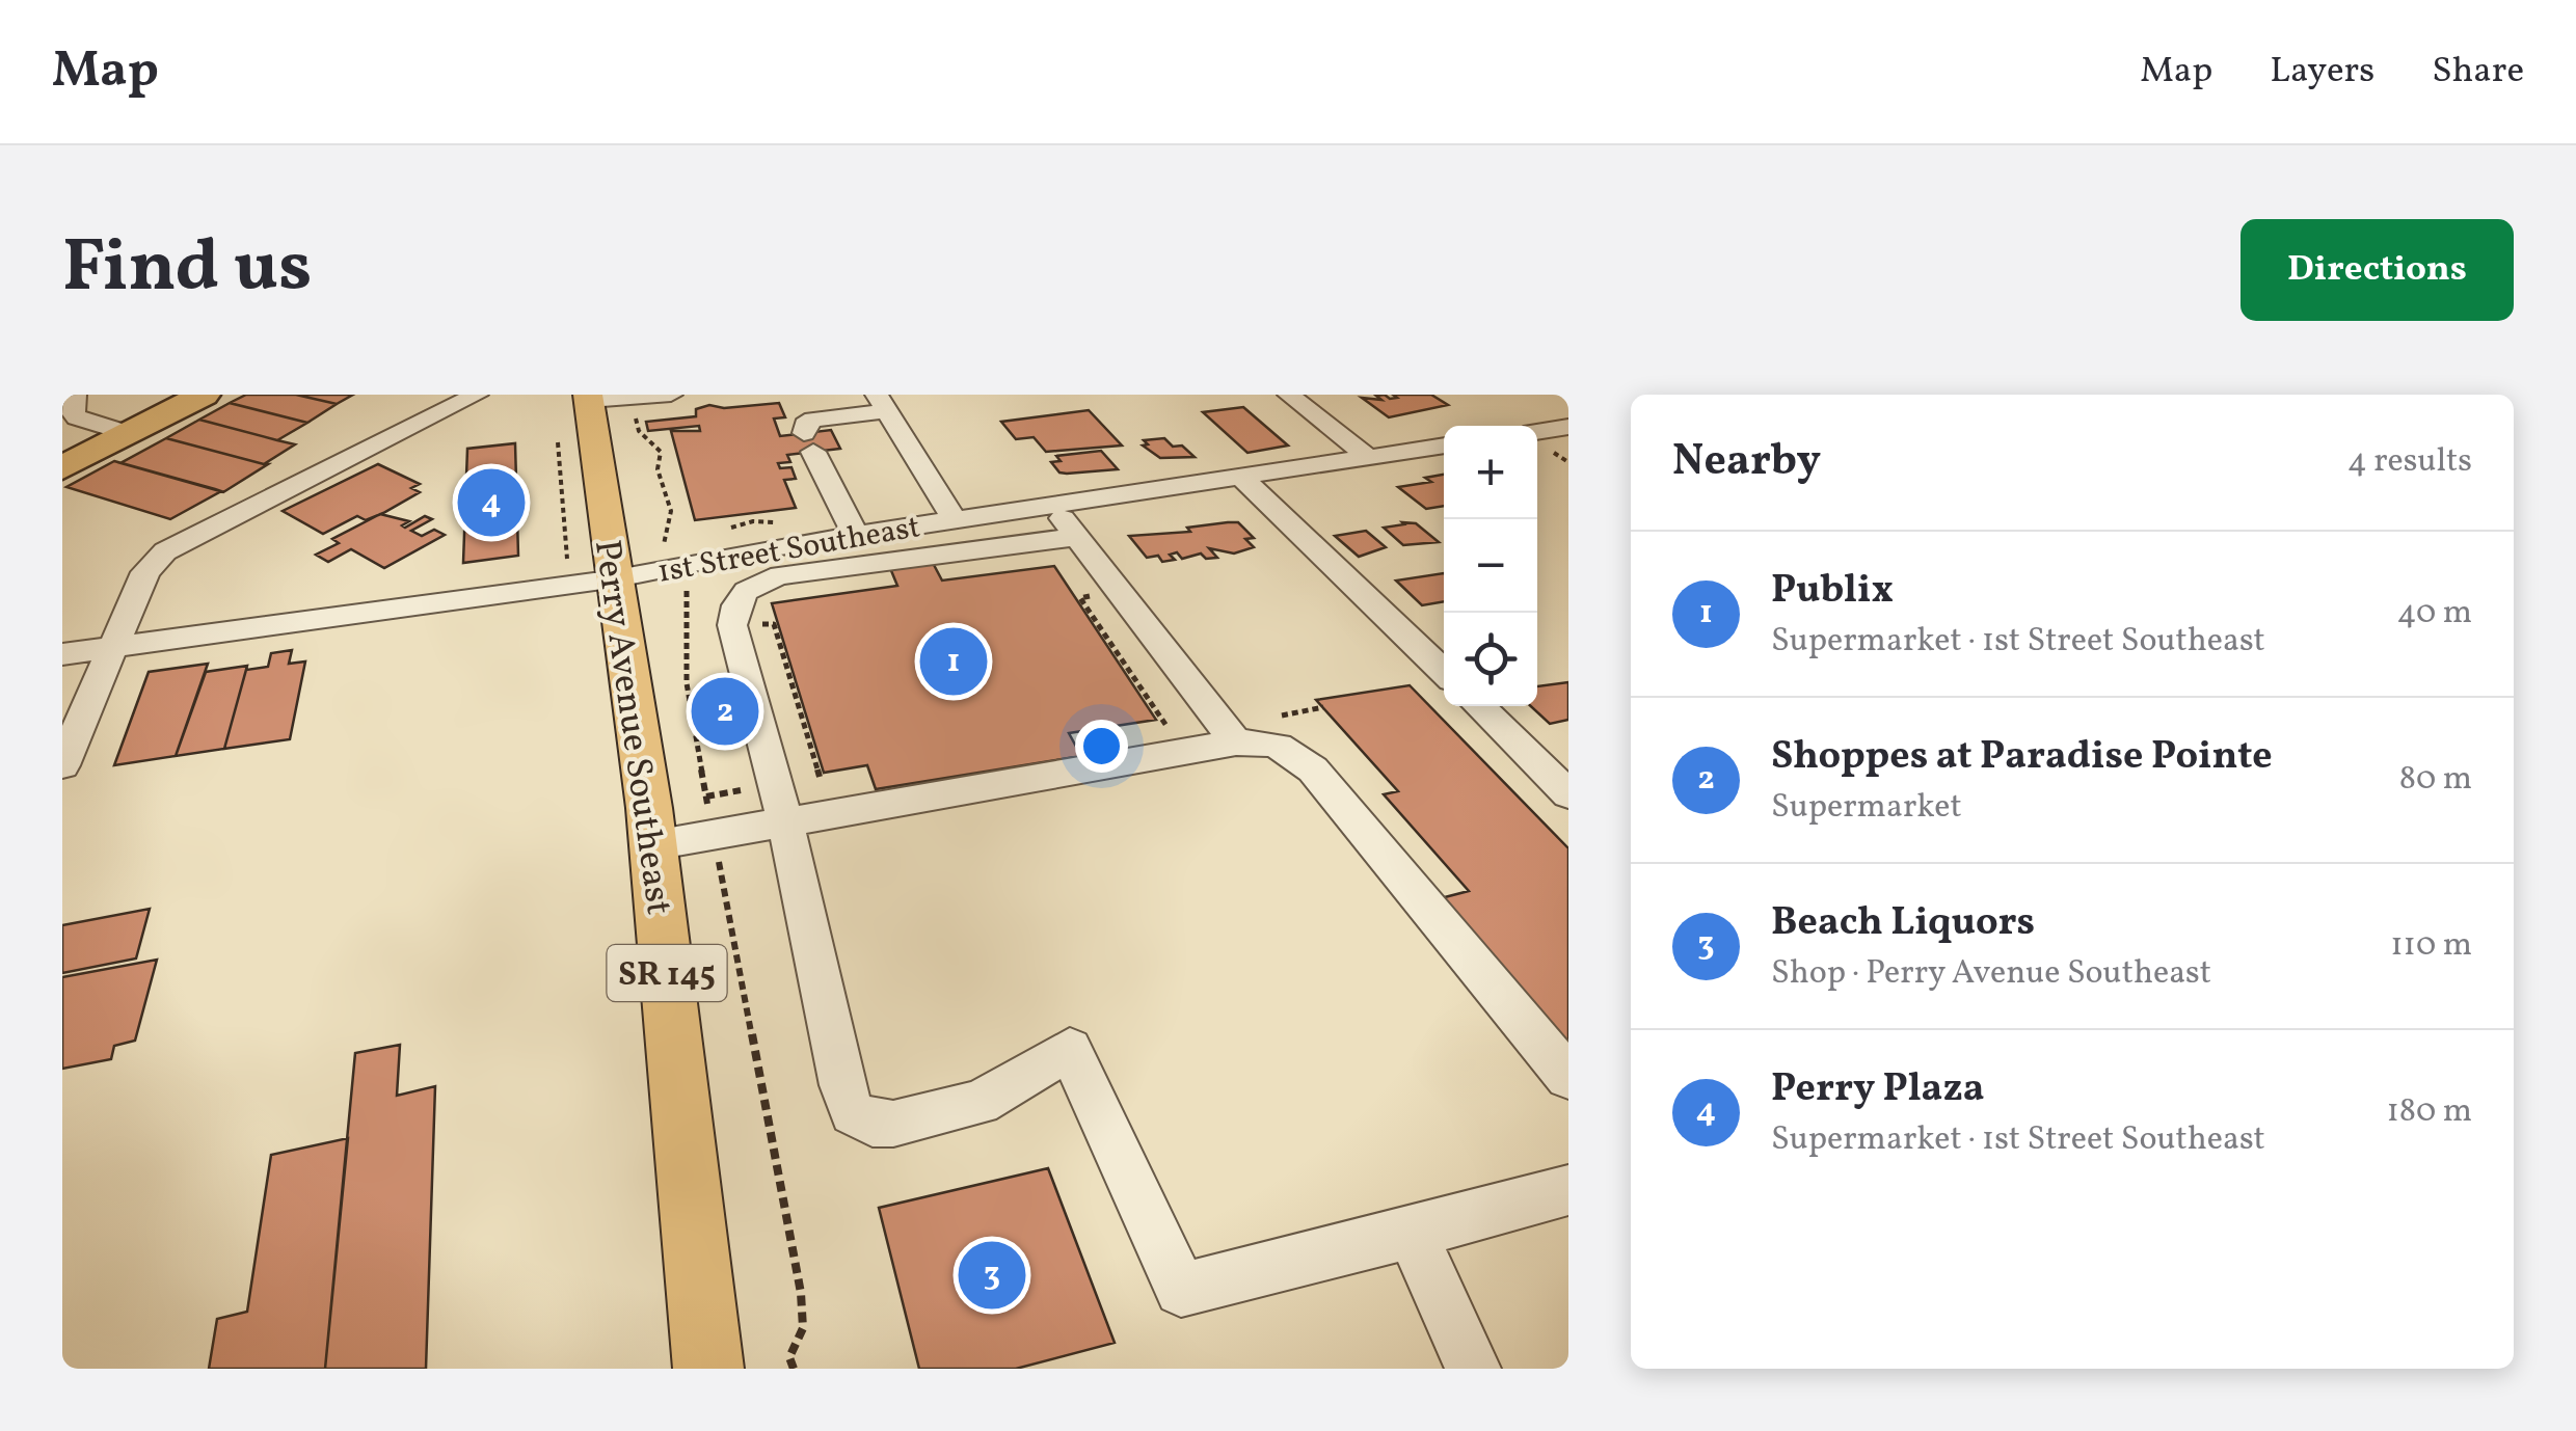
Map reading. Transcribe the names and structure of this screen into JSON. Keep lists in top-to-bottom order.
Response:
{
  "streets": {
    "main road": ["Perry Avenue Southeast", "SR 145"],
    "street": ["1st Street Southeast"]
  },
  "crossings": [
    ["1st Street Southeast", "Perry Avenue Southeast"]
  ],
  "page": {
    "header": "Map",
    "nav": ["Map", "Layers", "Share"],
    "title": "Find us",
    "buttons": "Directions",
    "heading": ["Nearby", "4 results"],
    "map_buttons": ["+", "−"],
    "pins": [
      "4",
      "1",
      "2",
      "3"
    ],
    "list": [
      {
        "mark": "1",
        "name": "Publix",
        "note": "Supermarket · 1st Street Southeast",
        "value": "40 m"
      },
      {
        "mark": "2",
        "name": "Shoppes at Paradise Pointe",
        "note": "Supermarket",
        "value": "80 m"
      },
      {
        "mark": "3",
        "name": "Beach Liquors",
        "note": "Shop · Perry Avenue Southeast",
        "value": "110 m"
      },
      {
        "mark": "4",
        "name": "Perry Plaza",
        "note": "Supermarket · 1st Street Southeast",
        "value": "180 m"
      }
    ]
  }
}
